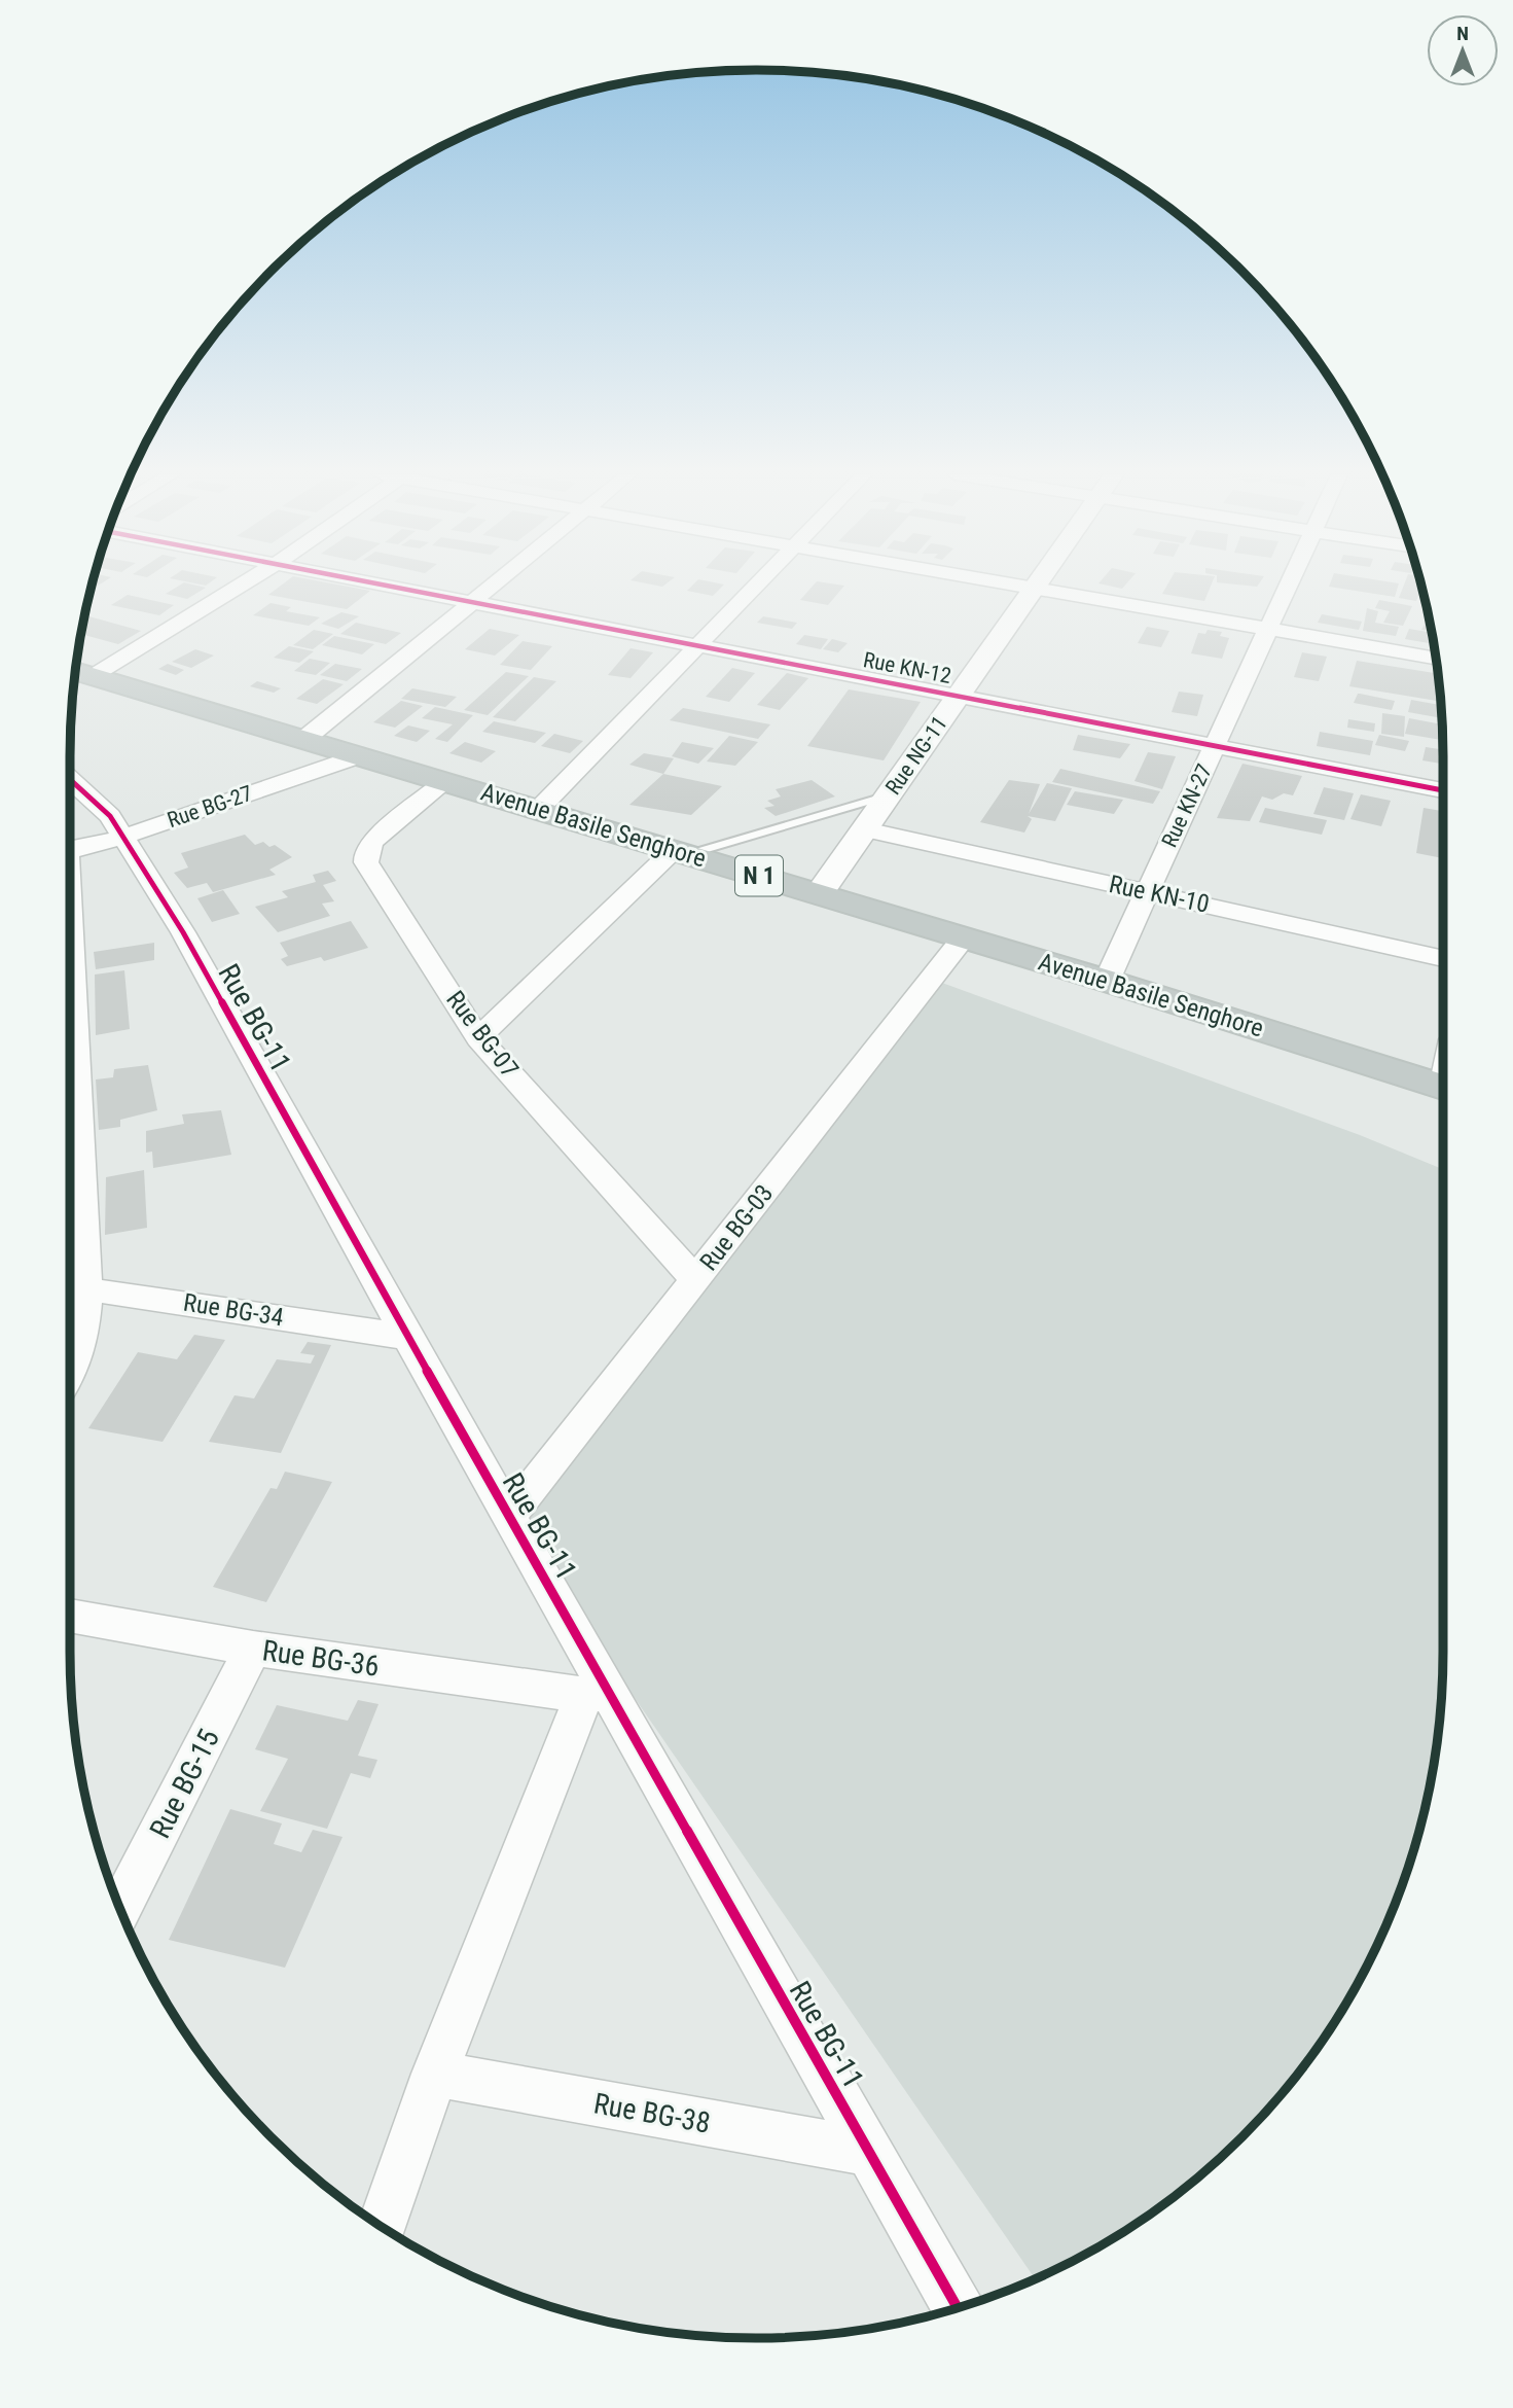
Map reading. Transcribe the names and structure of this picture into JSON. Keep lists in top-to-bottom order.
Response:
{
  "streets": {
    "highway": ["Avenue Basile Senghore", "N 1"],
    "street": [
      "Rue KN-12",
      "Rue NG-11",
      "Rue KN-27",
      "Rue BG-27",
      "Rue KN-10",
      "Rue BG-11",
      "Rue BG-07",
      "Rue BG-03",
      "Rue BG-34",
      "Rue BG-36",
      "Rue BG-15",
      "Rue BG-38"
    ]
  },
  "crossings": [
    ["Rue KN-12", "Rue NG-11"],
    ["Rue KN-12", "Rue KN-27"],
    ["Rue NG-11", "Avenue Basile Senghore"],
    ["Rue NG-11", "Rue KN-10"],
    ["Rue KN-27", "Avenue Basile Senghore"],
    ["Rue KN-27", "Rue KN-10"],
    ["Rue BG-27", "Avenue Basile Senghore"],
    ["Rue BG-27", "Rue BG-11"],
    ["Avenue Basile Senghore", "Rue BG-07"],
    ["Avenue Basile Senghore", "Rue BG-03"],
    ["Rue BG-11", "Rue BG-03"],
    ["Rue BG-11", "Rue BG-34"],
    ["Rue BG-11", "Rue BG-36"],
    ["Rue BG-11", "Rue BG-38"],
    ["Rue BG-07", "Rue BG-03"],
    ["Rue BG-36", "Rue BG-15"]
  ],
  "north": "top"
}
